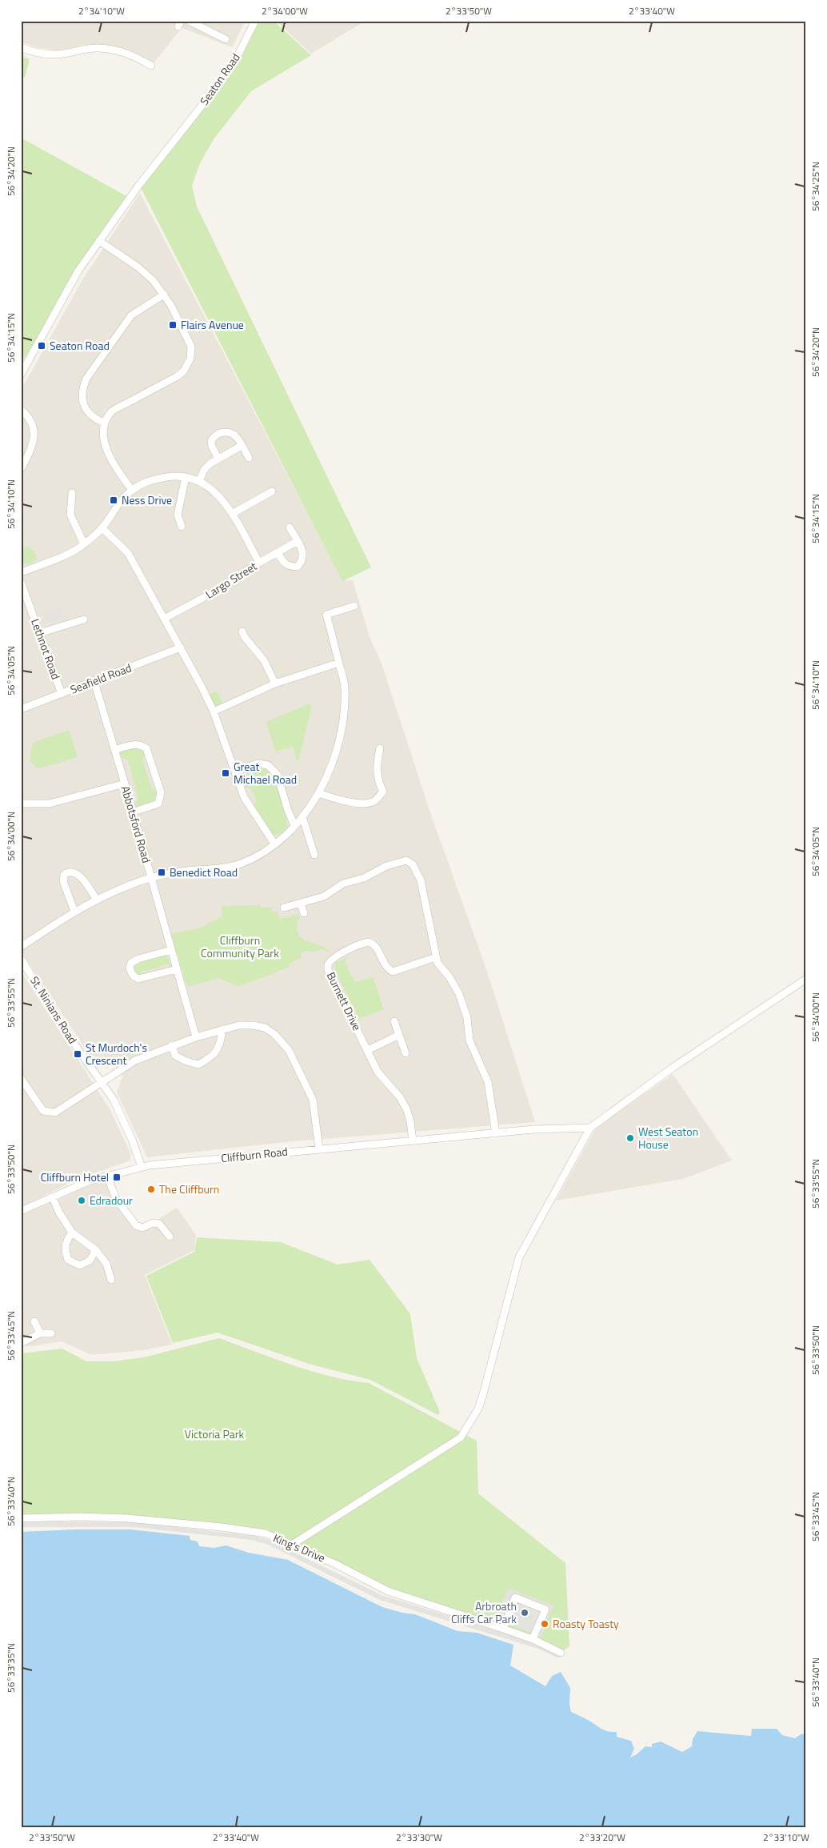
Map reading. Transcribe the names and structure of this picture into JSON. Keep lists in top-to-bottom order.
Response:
{
  "streets": {
    "street": [
      "Seaton Road",
      "Largo Street",
      "Lethnot Road",
      "Seafield Road",
      "Abbotsford Road",
      "Burnett Drive",
      "St. Ninians Road",
      "Cliffburn Road",
      "King's Drive"
    ]
  },
  "crossings": [
    ["Lethnot Road", "Seafield Road"],
    ["Seafield Road", "Abbotsford Road"],
    ["Burnett Drive", "Cliffburn Road"],
    ["St. Ninians Road", "Cliffburn Road"]
  ],
  "parks": ["Cliffburn Community Park", "Victoria Park"],
  "places": {
    "transit": [
      "Flairs Avenue",
      "Seaton Road",
      "Ness Drive",
      "Great Michael Road",
      "Benedict Road",
      "St Murdoch's Crescent",
      "Cliffburn Hotel"
    ],
    "other": [
      "West Seaton House",
      "The Cliffburn",
      "Edradour",
      "Arbroath Cliffs Car Park",
      "Roasty Toasty"
    ]
  },
  "coordinates": [
    "2°34'10\"W",
    "2°34'00\"W",
    "2°33'50\"W",
    "2°33'40\"W",
    "56°34'20\"N",
    "56°34'25\"N",
    "56°34'15\"N",
    "56°34'10\"N",
    "56°34'05\"N",
    "56°34'00\"N",
    "56°33'55\"N",
    "56°33'50\"N",
    "56°33'45\"N",
    "56°33'40\"N",
    "56°33'35\"N",
    "2°33'30\"W",
    "2°33'20\"W",
    "2°33'10\"W"
  ]
}
